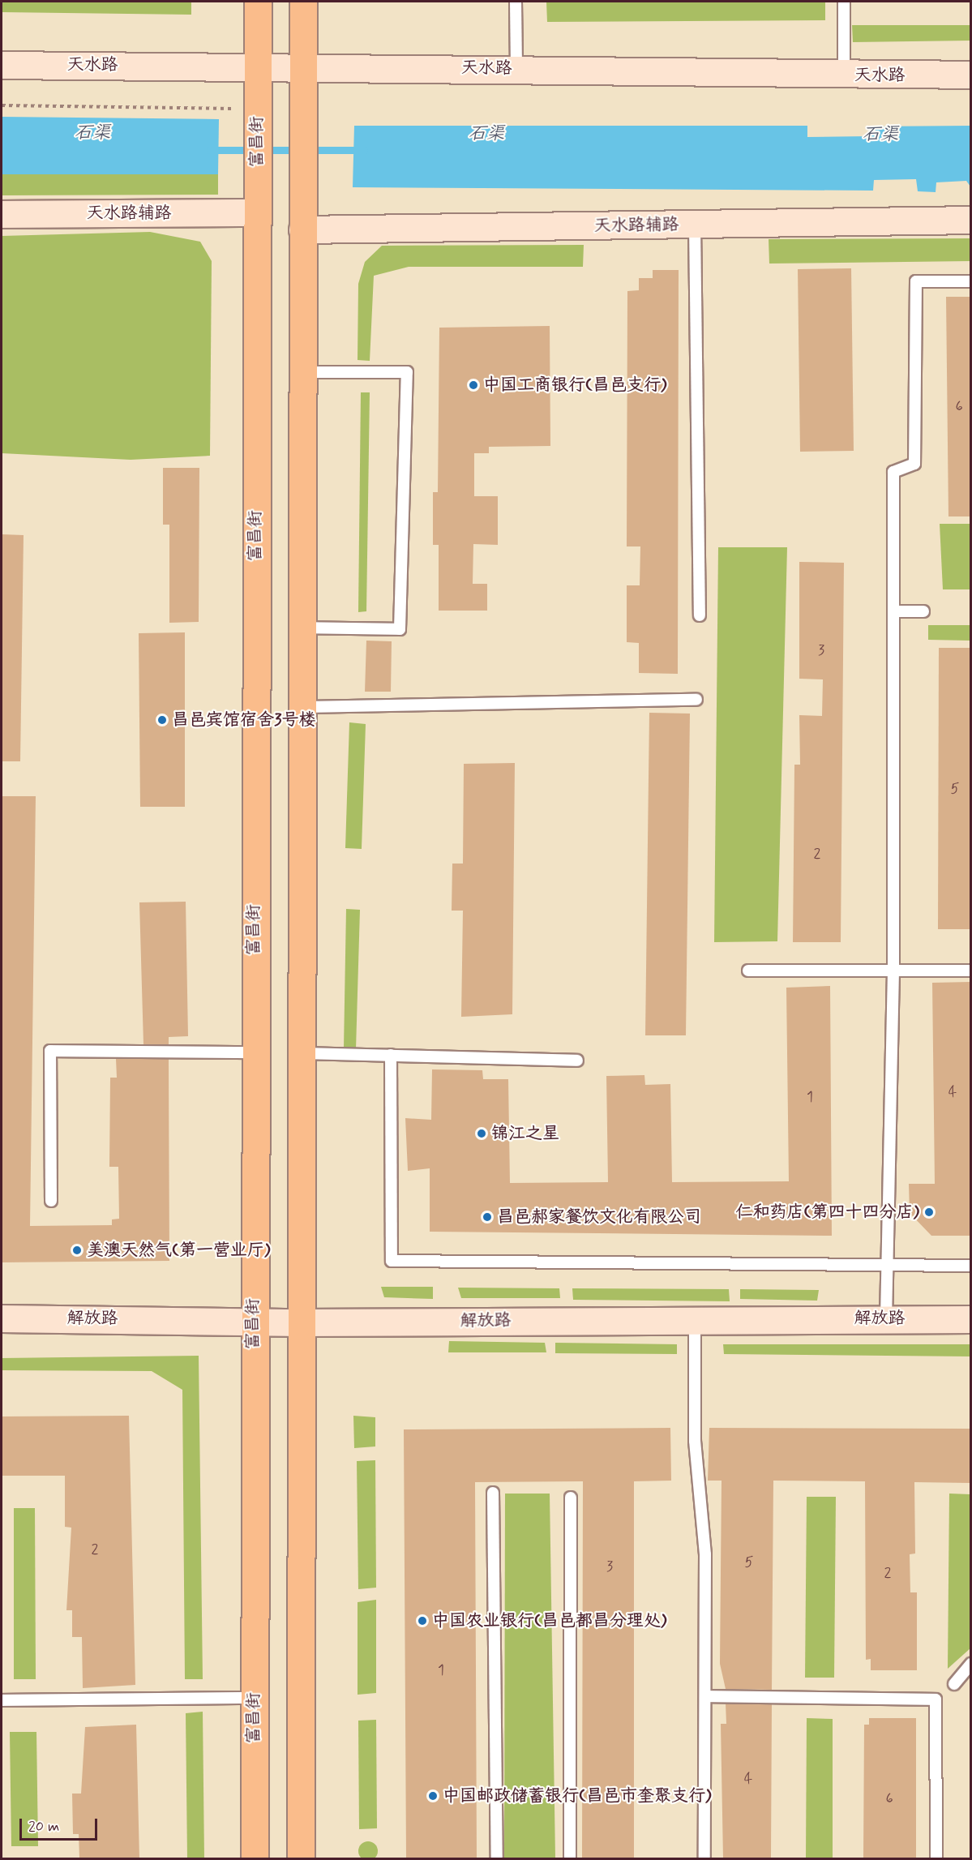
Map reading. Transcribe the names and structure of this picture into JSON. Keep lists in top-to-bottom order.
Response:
{
  "streets": {
    "main road": ["富昌街"],
    "street": ["天水路", "天水路辅路", "解放路"]
  },
  "crossings": [
    ["天水路", "富昌街"],
    ["富昌街", "天水路辅路"],
    ["富昌街", "解放路"]
  ],
  "water": ["石渠"],
  "places": [
    "中国工商银行(昌邑支行)",
    "昌邑宾馆宿舍3号楼",
    "锦江之星",
    "仁和药店(第四十四分店)",
    "昌邑郝家餐饮文化有限公司",
    "美澳天然气(第一营业厅)",
    "中国农业银行(昌邑都昌分理处)",
    "中国邮政储蓄银行(昌邑市奎聚支行)"
  ],
  "house_numbers": [
    "6",
    "3",
    "5",
    "2",
    "4",
    "1",
    "2",
    "5",
    "3",
    "2",
    "1",
    "4",
    "6"
  ],
  "scale_bar": "20 m"
}
